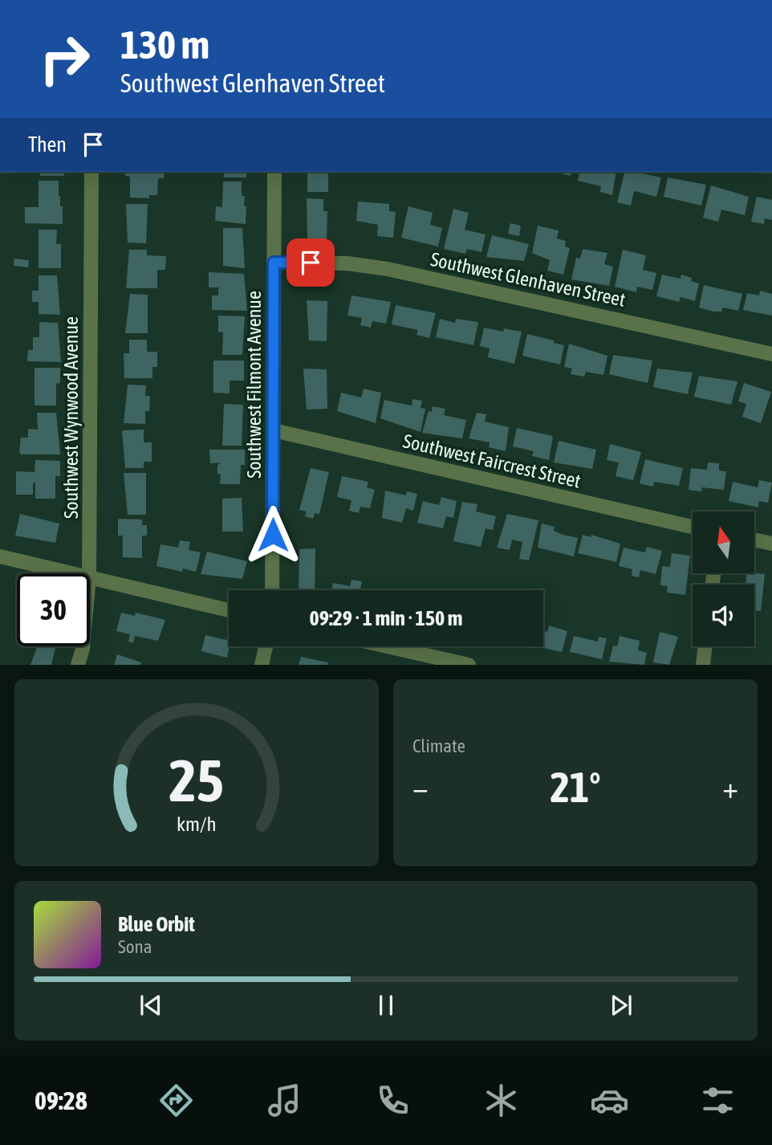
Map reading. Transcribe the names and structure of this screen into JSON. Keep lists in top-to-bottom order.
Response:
{
  "streets": {
    "street": [
      "Southwest Glenhaven Street",
      "Southwest Filmont Avenue",
      "Southwest Wynwood Avenue",
      "Southwest Faircrest Street"
    ]
  },
  "crossings": [
    ["Southwest Glenhaven Street", "Southwest Filmont Avenue"],
    ["Southwest Filmont Avenue", "Southwest Faircrest Street"]
  ],
  "north": "top",
  "page": {
    "turn": ["130 m", "Southwest Glenhaven Street"],
    "then": "Then",
    "limit": "30",
    "trip": "09:29 · 1 min · 150 m",
    "tile": "Climate",
    "heat": ["−", "21°", "+"],
    "song": ["Blue Orbit", "Sona"],
    "tabs": "09:28",
    "gauge": ["25", "km/h"]
  }
}
